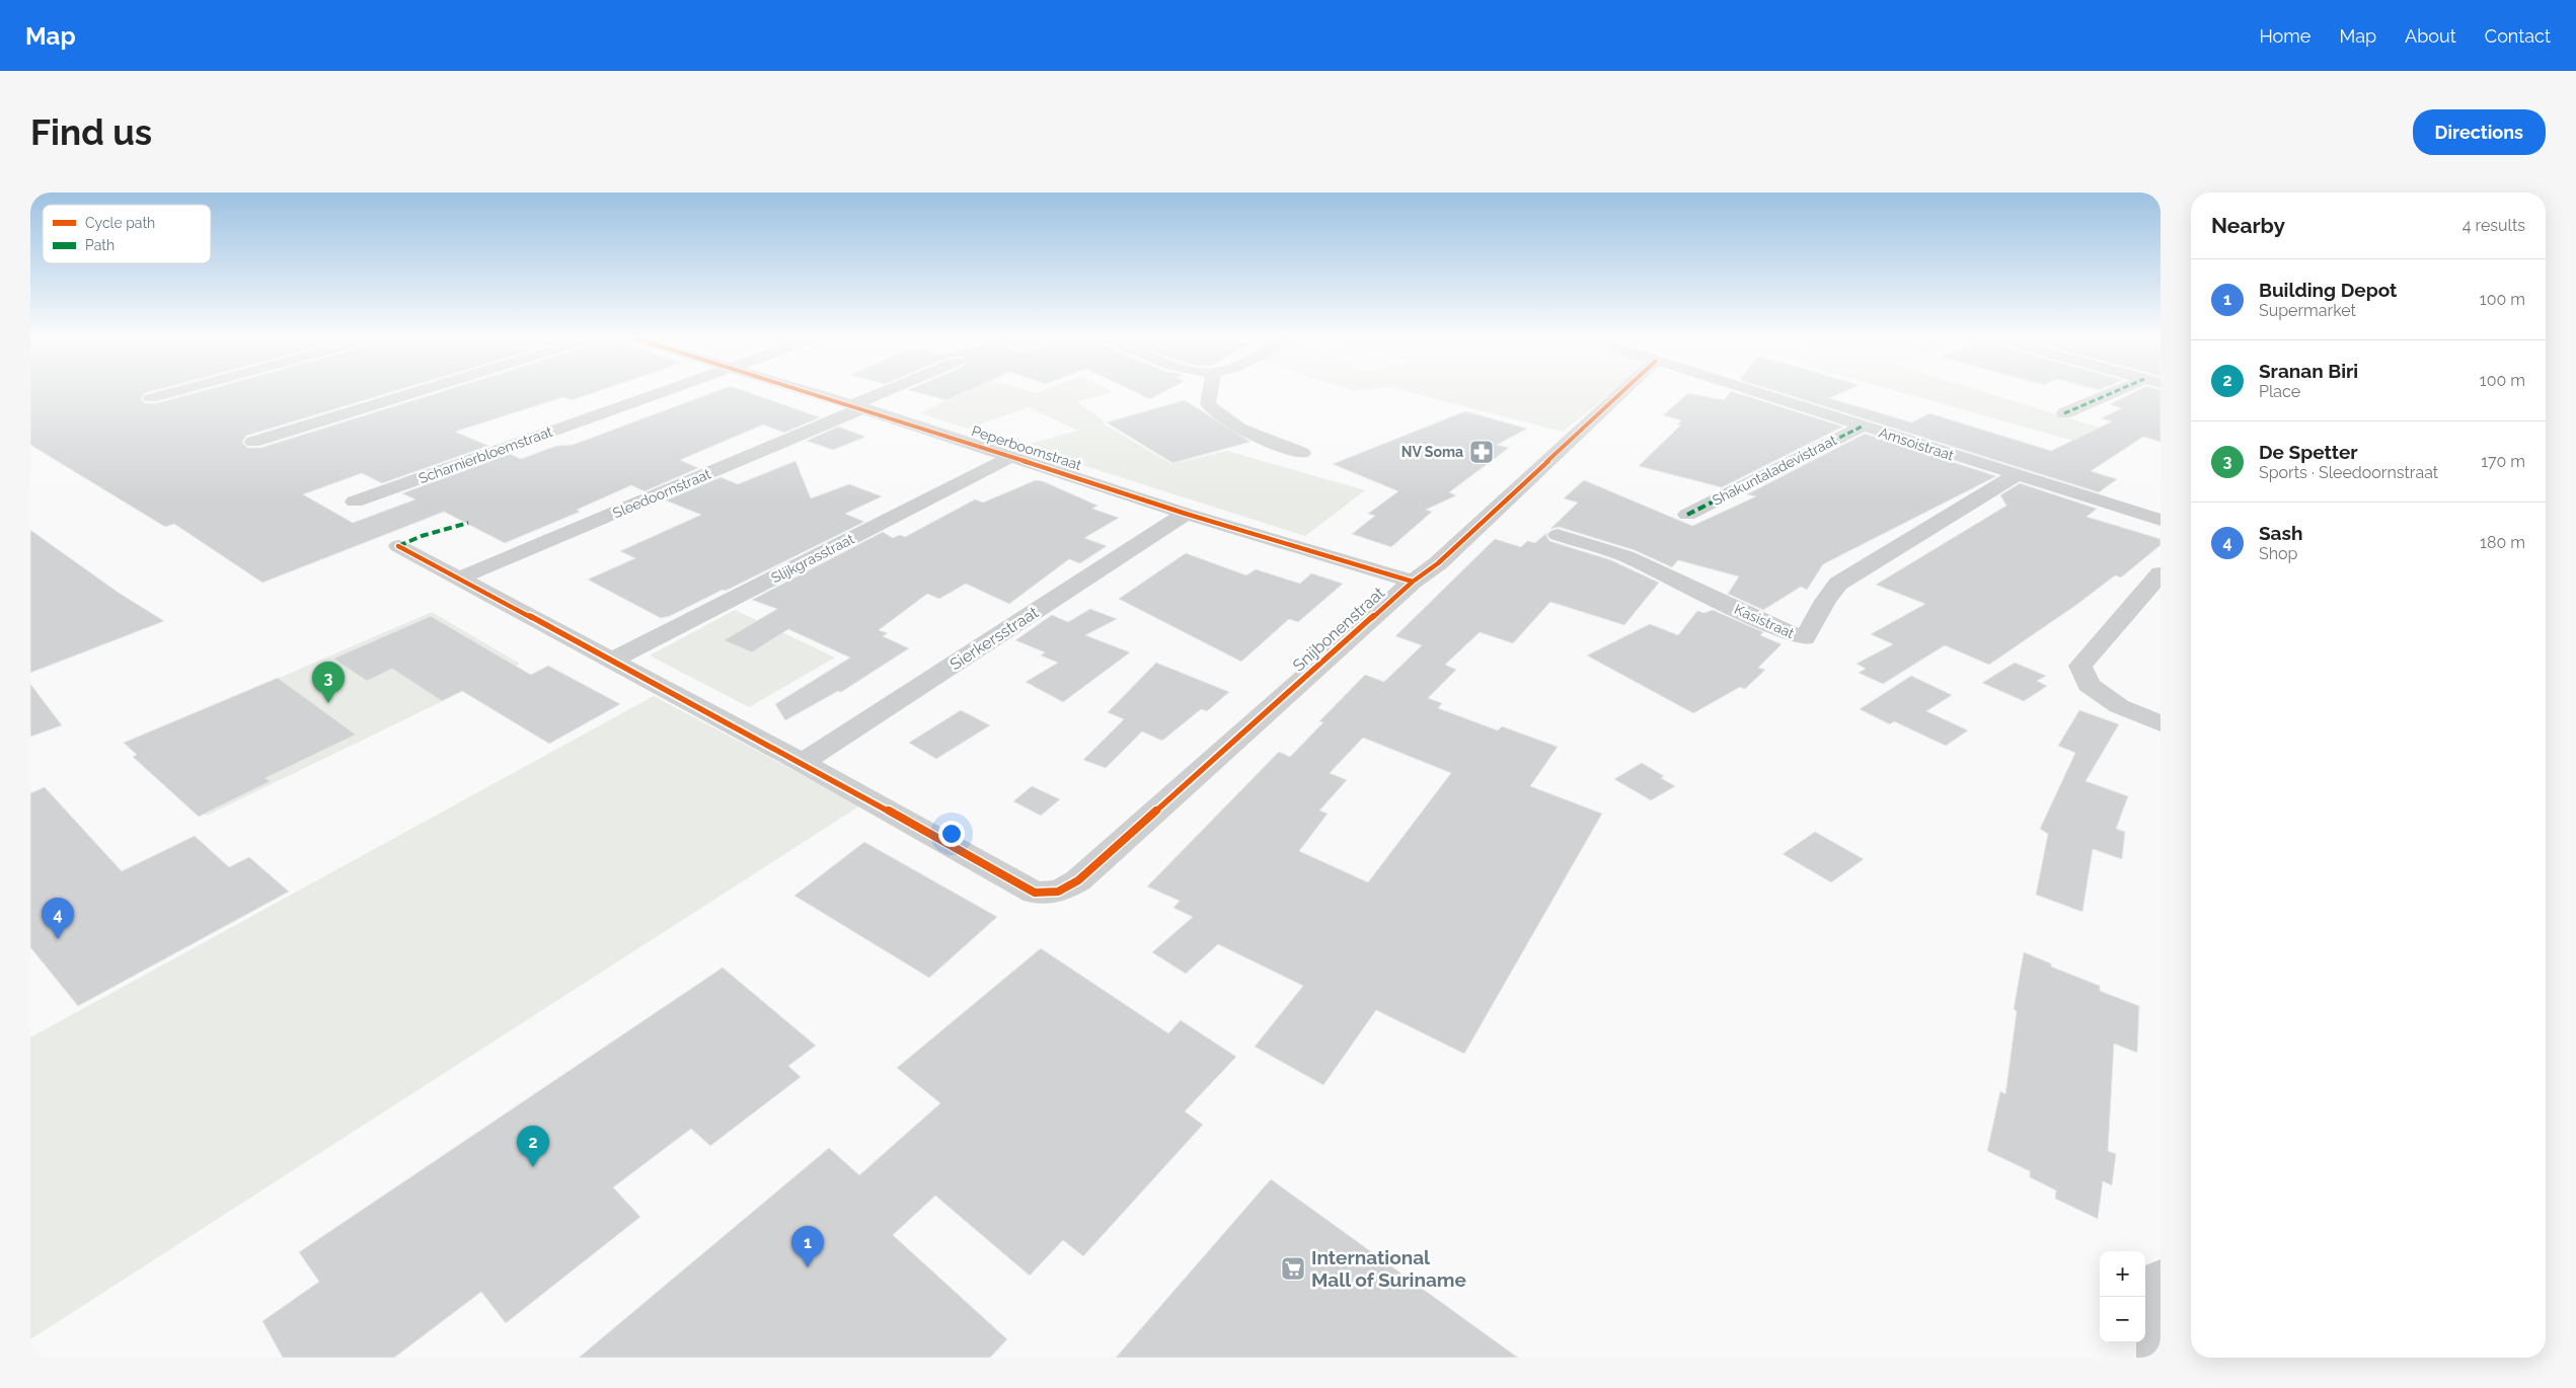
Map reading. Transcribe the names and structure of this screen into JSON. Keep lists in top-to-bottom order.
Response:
{
  "streets": {
    "street": [
      "Amsoistraat",
      "Peperboomstraat",
      "Scharnierbloemstraat",
      "Shakuntaladevistraat",
      "Sleedoornstraat",
      "Slijkgrasstraat",
      "Kasistraat",
      "Snijbonenstraat",
      "Sierkersstraat"
    ]
  },
  "crossings": [
    ["Amsoistraat", "Shakuntaladevistraat"],
    ["Amsoistraat", "Kasistraat"],
    ["Peperboomstraat", "Sleedoornstraat"],
    ["Peperboomstraat", "Slijkgrasstraat"],
    ["Peperboomstraat", "Snijbonenstraat"],
    ["Peperboomstraat", "Sierkersstraat"],
    ["Snijbonenstraat", "Sierkersstraat"]
  ],
  "places": {
    "pharmacy": ["NV Soma"],
    "supermarket": ["International Mall of Suriname"]
  },
  "legend": ["Cycle path", "Path"],
  "page": {
    "header": "Map",
    "nav": [
      "Home",
      "Map",
      "About",
      "Contact"
    ],
    "buttons": "Directions",
    "title": "Find us",
    "heading": ["Nearby", "4 results"],
    "list": [
      {
        "mark": "1",
        "name": "Building Depot",
        "note": "Supermarket",
        "value": "100 m"
      },
      {
        "mark": "2",
        "name": "Sranan Biri",
        "note": "Place",
        "value": "100 m"
      },
      {
        "mark": "3",
        "name": "De Spetter",
        "note": "Sports · Sleedoornstraat",
        "value": "170 m"
      },
      {
        "mark": "4",
        "name": "Sash",
        "note": "Shop",
        "value": "180 m"
      }
    ],
    "pins": [
      "3",
      "4",
      "2",
      "1"
    ],
    "map_buttons": ["+", "−"]
  }
}
